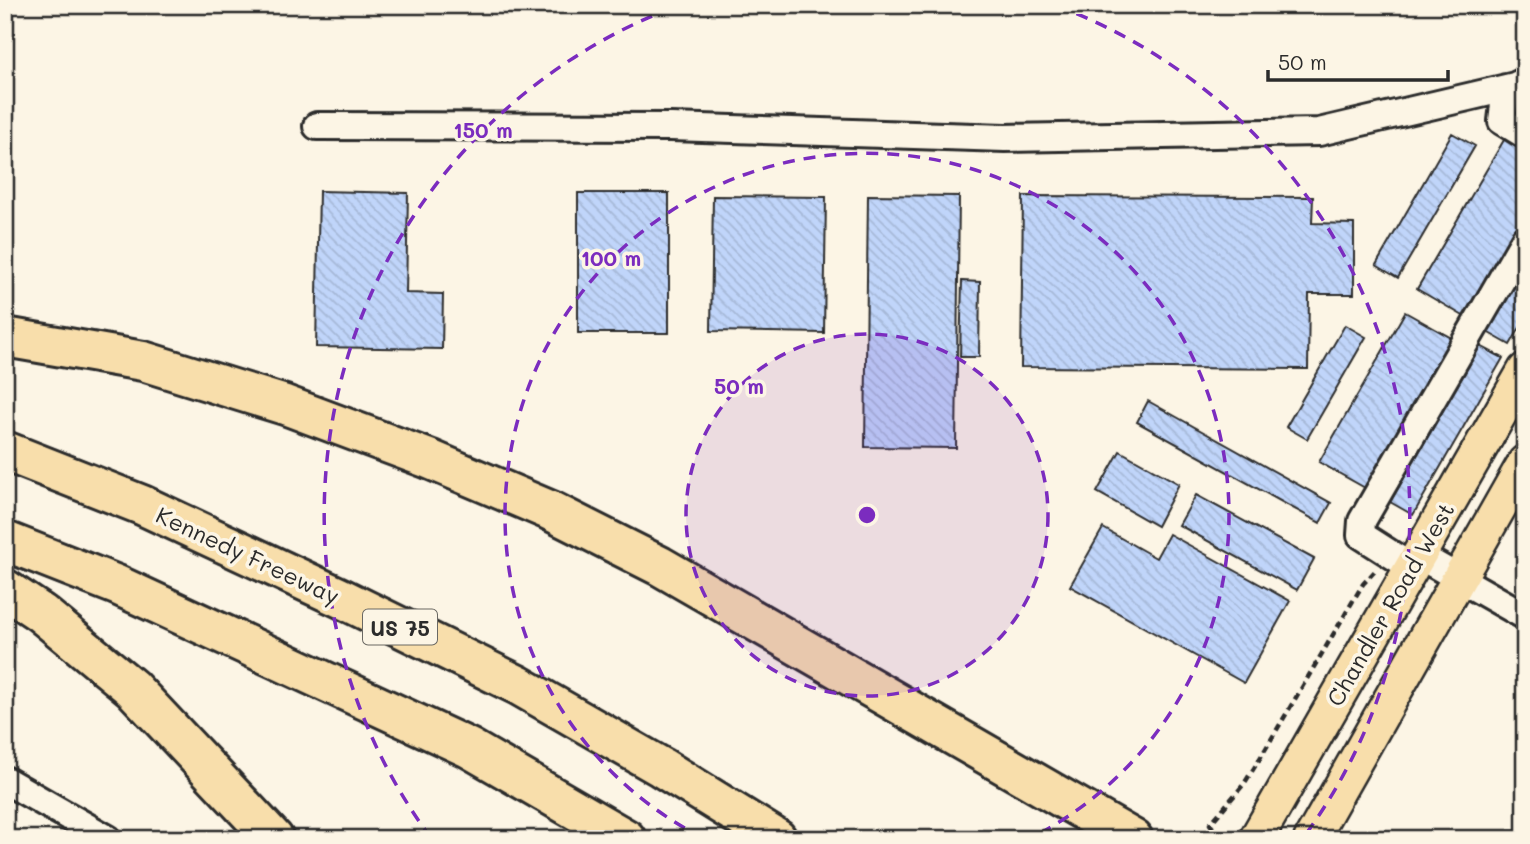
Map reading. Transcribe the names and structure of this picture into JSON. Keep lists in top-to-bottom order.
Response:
{
  "streets": {
    "highway": ["Kennedy Freeway", "US 75"],
    "main road": ["Chandler Road West"]
  },
  "scale_bar": "50 m",
  "rings": ["150 m", "100 m", "50 m"]
}
